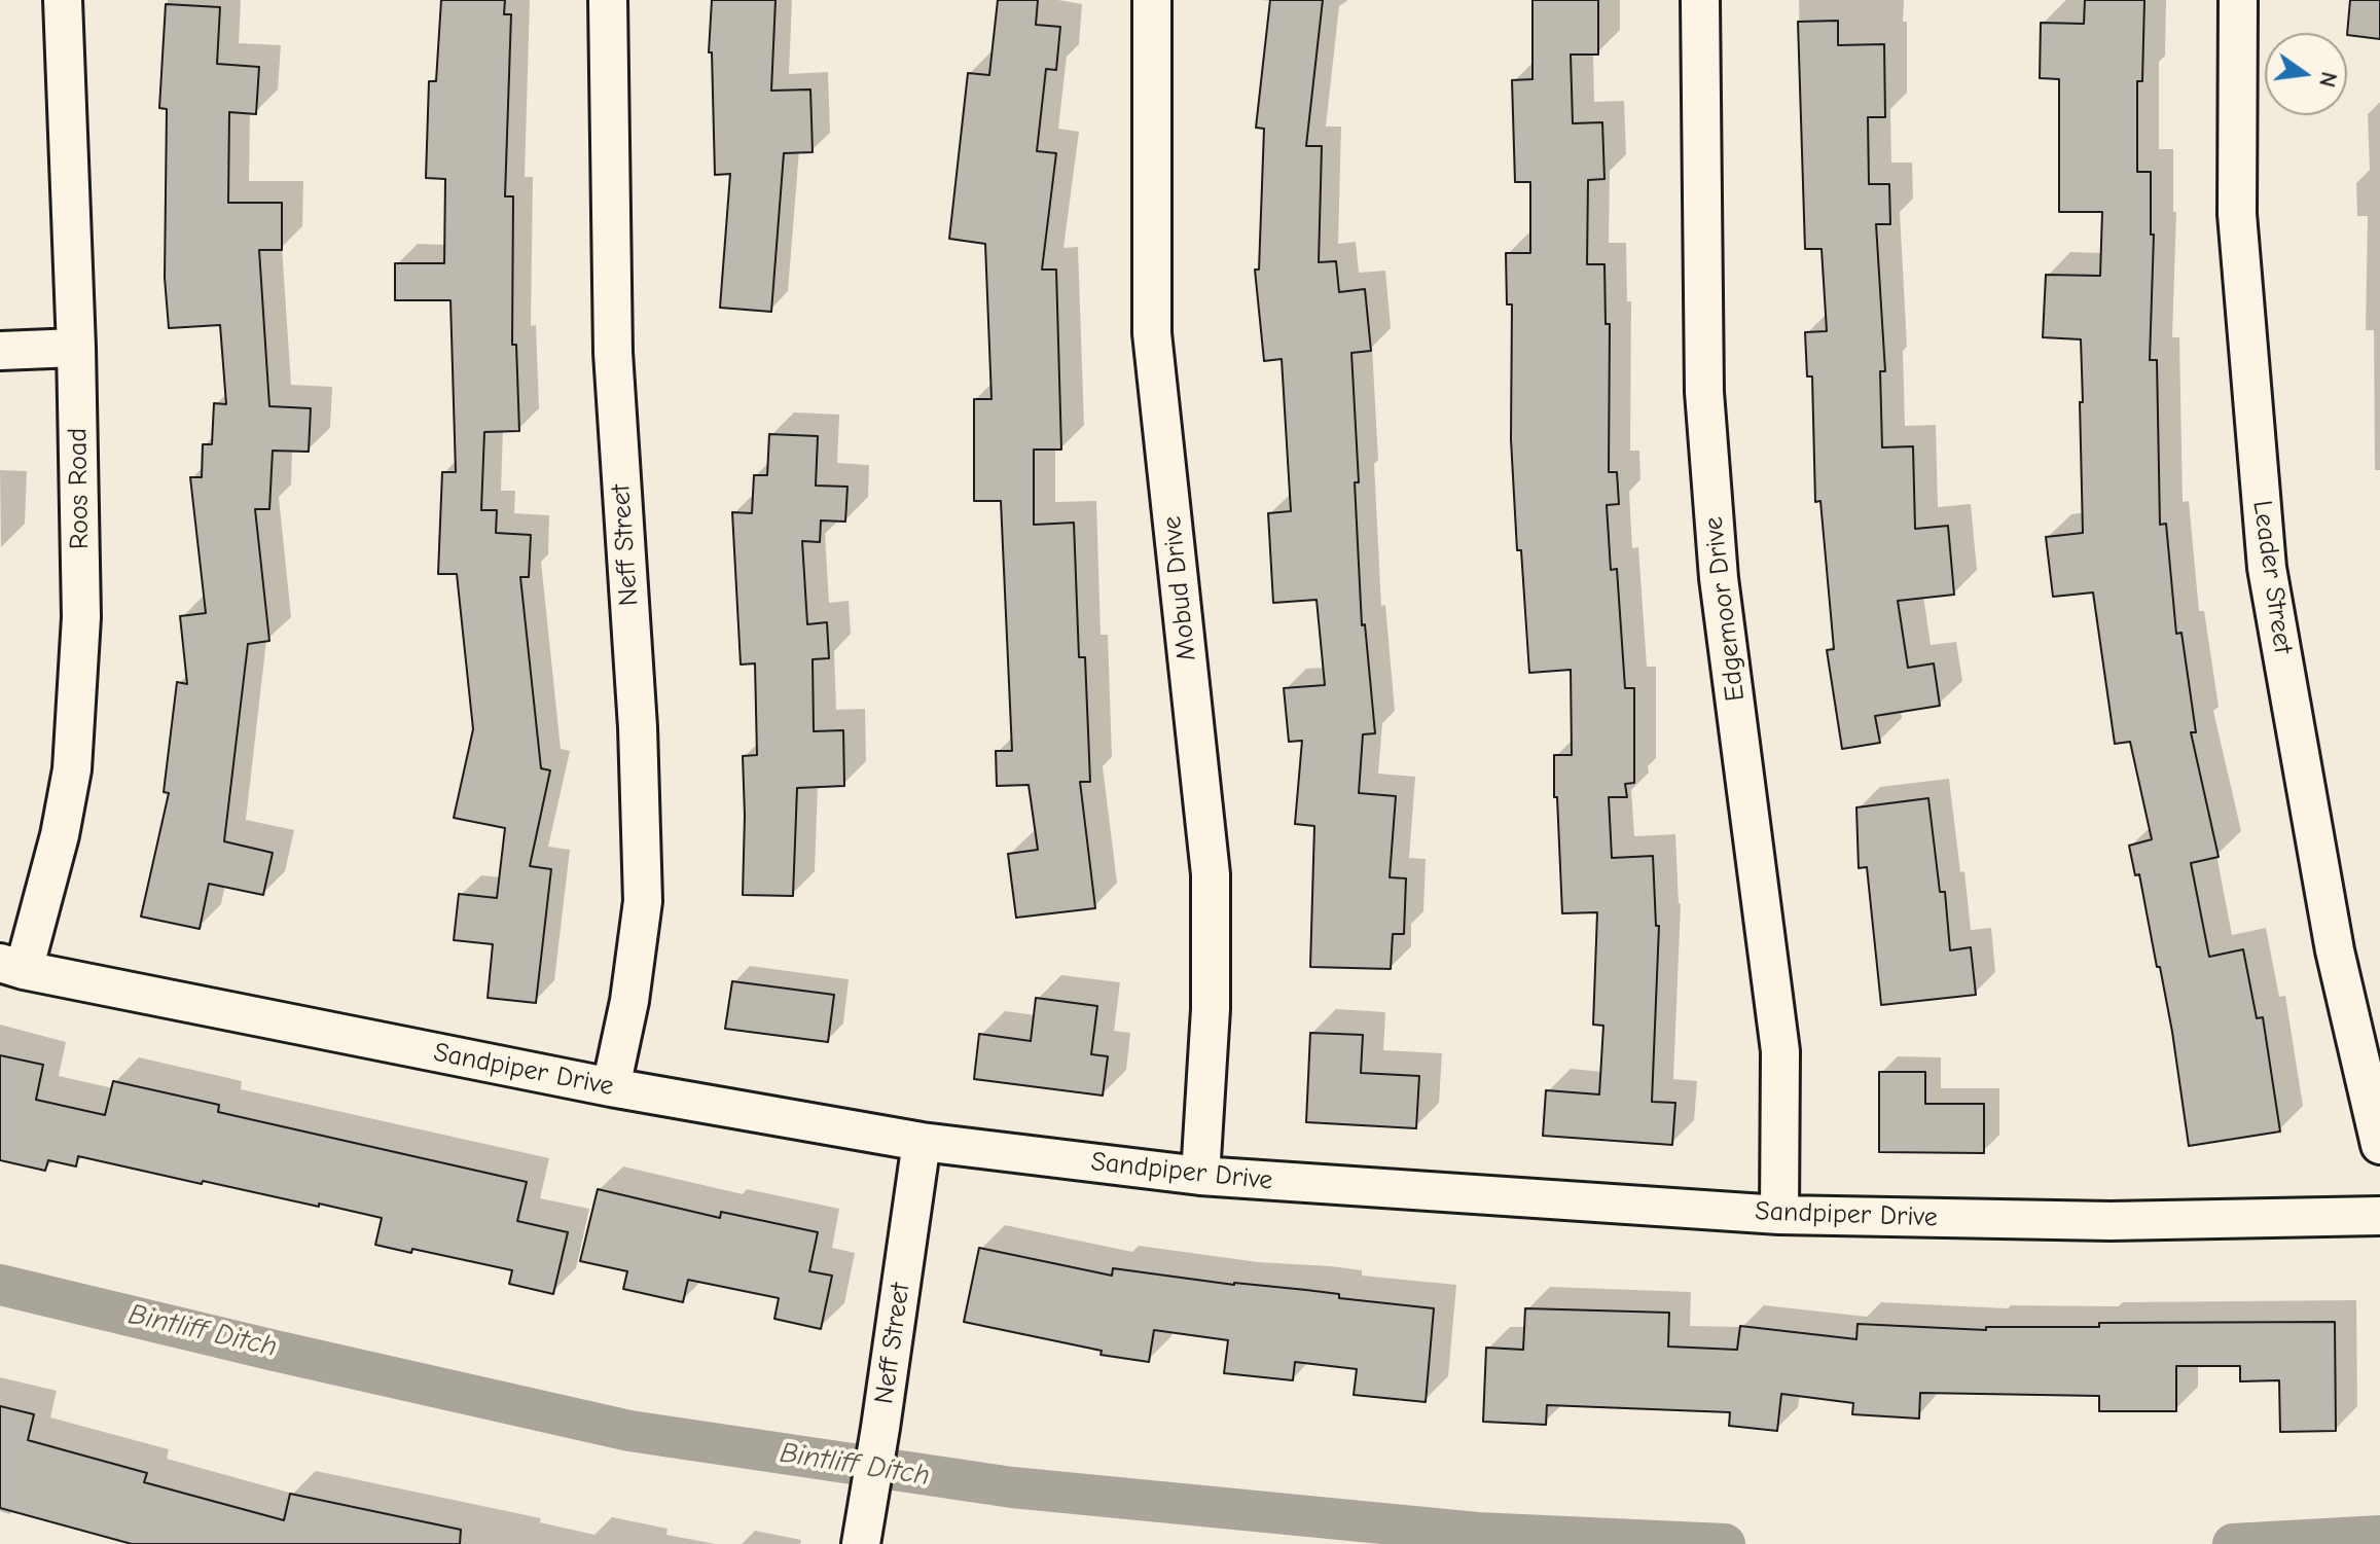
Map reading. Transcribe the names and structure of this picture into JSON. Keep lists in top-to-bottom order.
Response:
{
  "streets": {
    "street": [
      "Roos Road",
      "Neff Street",
      "Leader Street",
      "Mobud Drive",
      "Edgemoor Drive",
      "Sandpiper Drive"
    ]
  },
  "crossings": [
    ["Roos Road", "Sandpiper Drive"],
    ["Neff Street", "Sandpiper Drive"],
    ["Mobud Drive", "Sandpiper Drive"],
    ["Edgemoor Drive", "Sandpiper Drive"]
  ],
  "water": ["Bintliff Ditch"],
  "north": "right"
}
